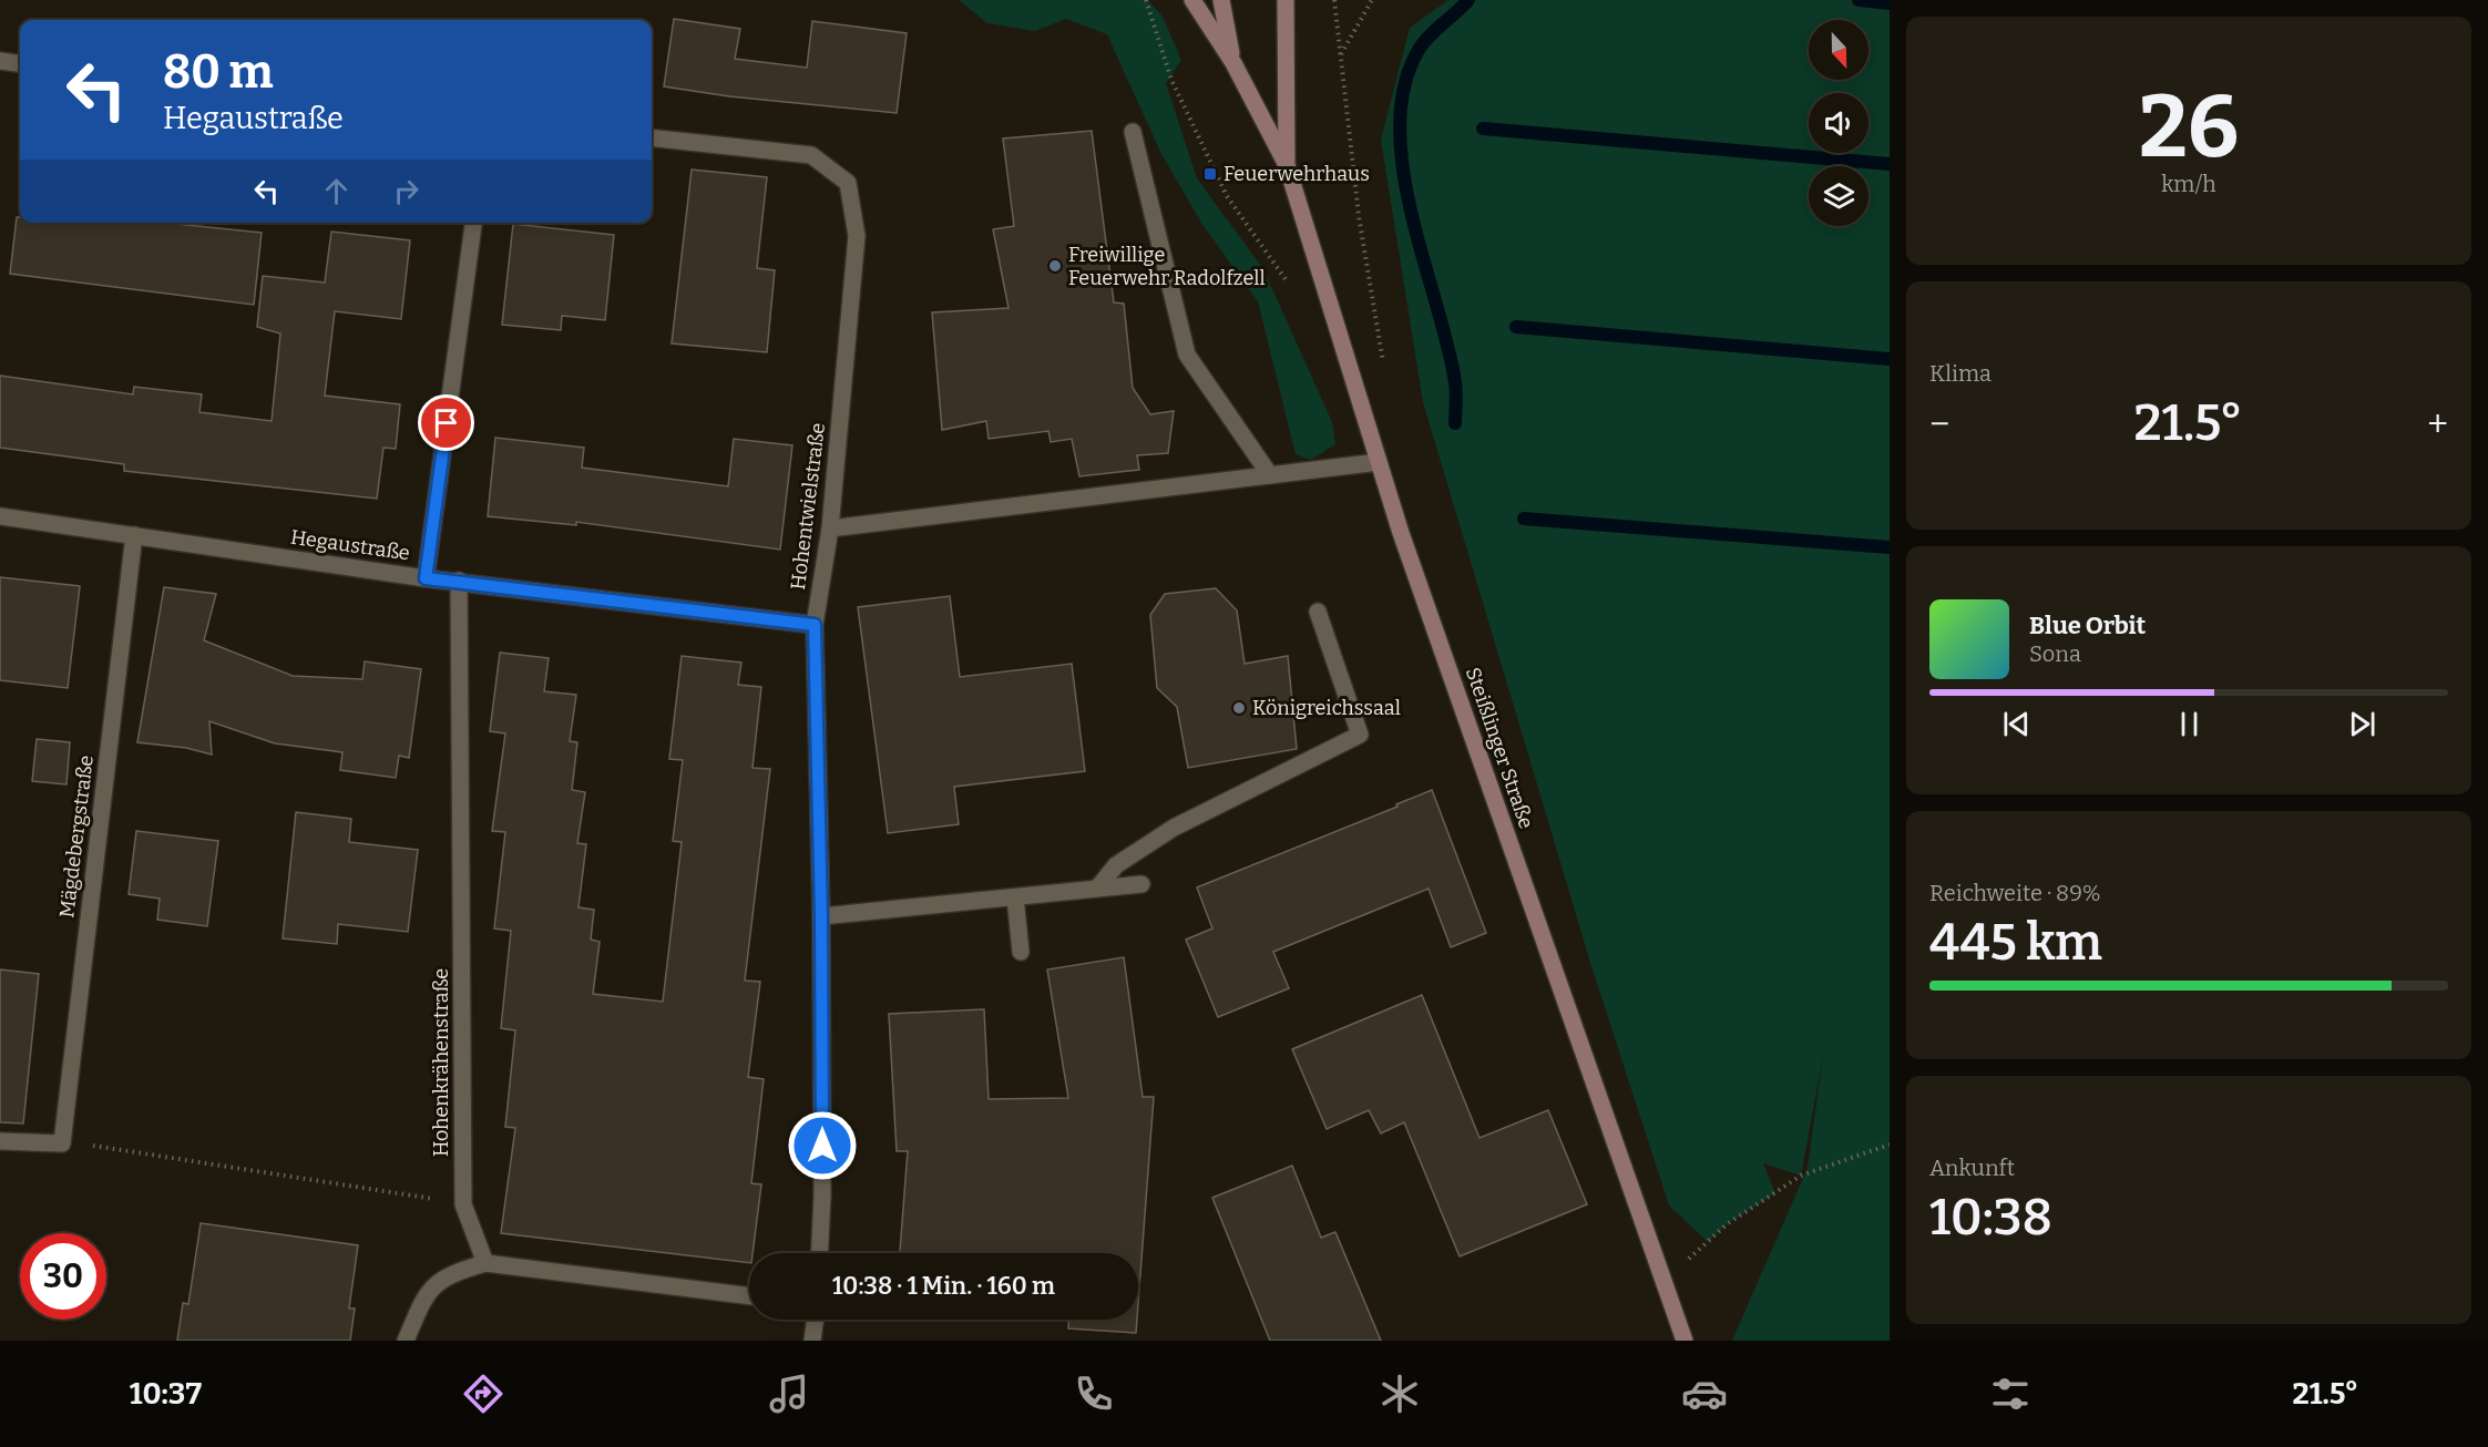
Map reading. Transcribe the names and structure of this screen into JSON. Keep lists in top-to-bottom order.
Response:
{
  "streets": {
    "street": [
      "Hohentwielstraße",
      "Hegaustraße",
      "Steißlinger Straße",
      "Mägdebergstraße",
      "Hohenkrähenstraße"
    ]
  },
  "crossings": [
    ["Hohentwielstraße", "Hegaustraße"],
    ["Hegaustraße", "Mägdebergstraße"],
    ["Hegaustraße", "Hohenkrähenstraße"]
  ],
  "places": {
    "transit": ["Feuerwehrhaus"],
    "other": ["Freiwillige Feuerwehr Radolfzell", "Königreichssaal"]
  },
  "north": "bottom",
  "page": {
    "tile": [
      ["26", "km/h"],
      "Klima",
      ["Reichweite · 89%", "445 km"],
      ["Ankunft", "10:38"]
    ],
    "turn": ["80 m", "Hegaustraße"],
    "heat": ["−", "21.5°", "+"],
    "song": ["Blue Orbit", "Sona"],
    "limit": "30",
    "trip": "10:38 · 1 Min. · 160 m",
    "tabs": ["10:37", "21.5°"]
  }
}
